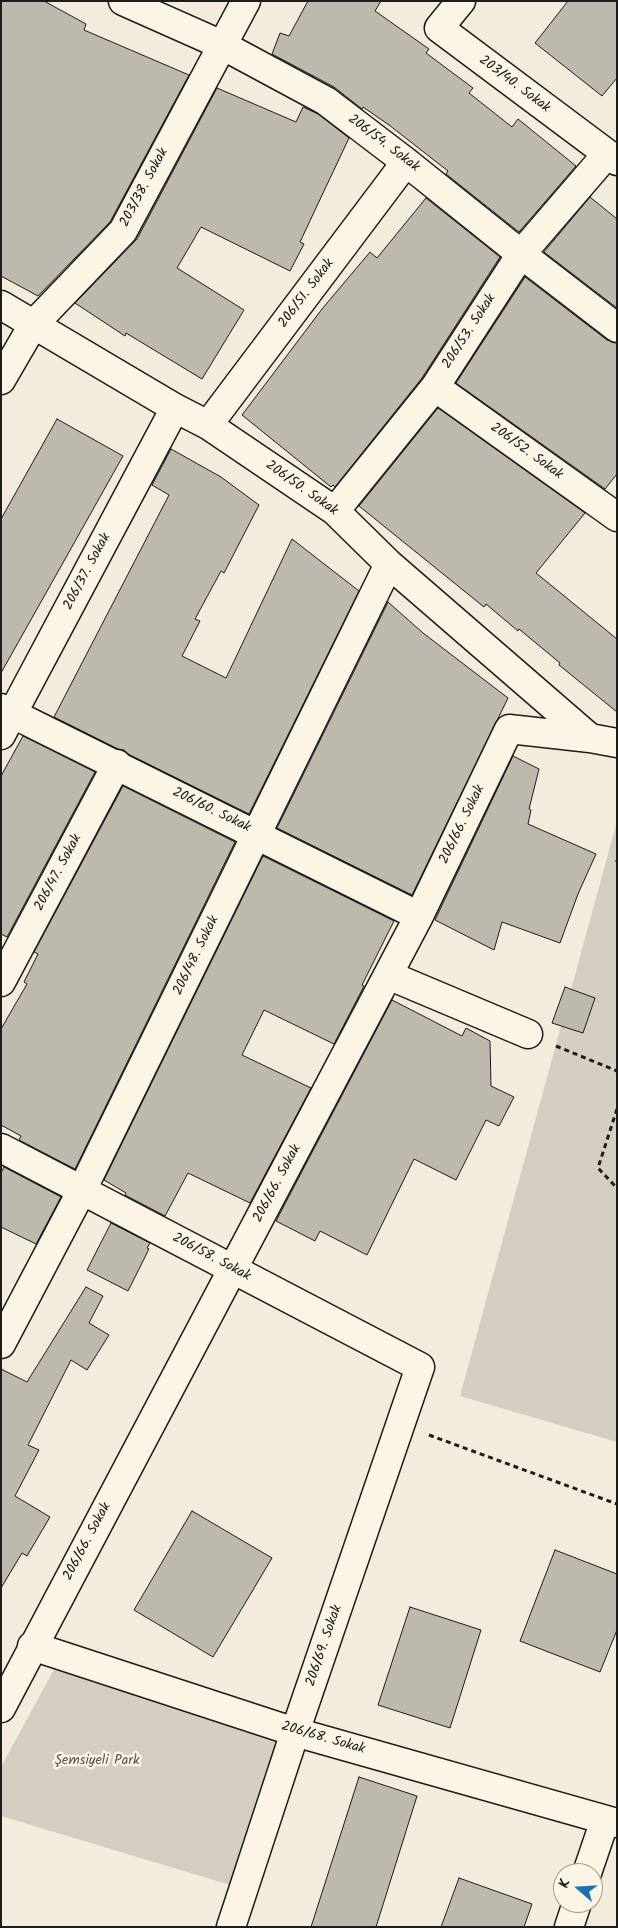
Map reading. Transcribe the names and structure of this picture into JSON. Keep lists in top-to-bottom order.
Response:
{
  "streets": {
    "street": [
      "203/40. Sokak",
      "206/54. Sokak",
      "203/38. Sokak",
      "206/51. Sokak",
      "206/53. Sokak",
      "206/52. Sokak",
      "206/50. Sokak",
      "206/37. Sokak",
      "206/60. Sokak",
      "206/66. Sokak",
      "206/47. Sokak",
      "206/48. Sokak",
      "206/58. Sokak",
      "206/69. Sokak",
      "206/68. Sokak"
    ]
  },
  "crossings": [
    ["203/40. Sokak", "206/53. Sokak"],
    ["206/54. Sokak", "203/38. Sokak"],
    ["206/54. Sokak", "206/51. Sokak"],
    ["206/54. Sokak", "206/53. Sokak"],
    ["203/38. Sokak", "206/50. Sokak"],
    ["206/51. Sokak", "206/50. Sokak"],
    ["206/53. Sokak", "206/52. Sokak"],
    ["206/53. Sokak", "206/50. Sokak"],
    ["206/50. Sokak", "206/37. Sokak"],
    ["206/50. Sokak", "206/66. Sokak"],
    ["206/50. Sokak", "206/48. Sokak"],
    ["206/37. Sokak", "206/60. Sokak"],
    ["206/60. Sokak", "206/66. Sokak"],
    ["206/60. Sokak", "206/47. Sokak"],
    ["206/60. Sokak", "206/48. Sokak"],
    ["206/66. Sokak", "206/58. Sokak"],
    ["206/66. Sokak", "206/68. Sokak"],
    ["206/48. Sokak", "206/58. Sokak"],
    ["206/58. Sokak", "206/69. Sokak"],
    ["206/69. Sokak", "206/68. Sokak"]
  ],
  "parks": ["Şemsiyeli Park"],
  "north": "left"
}
